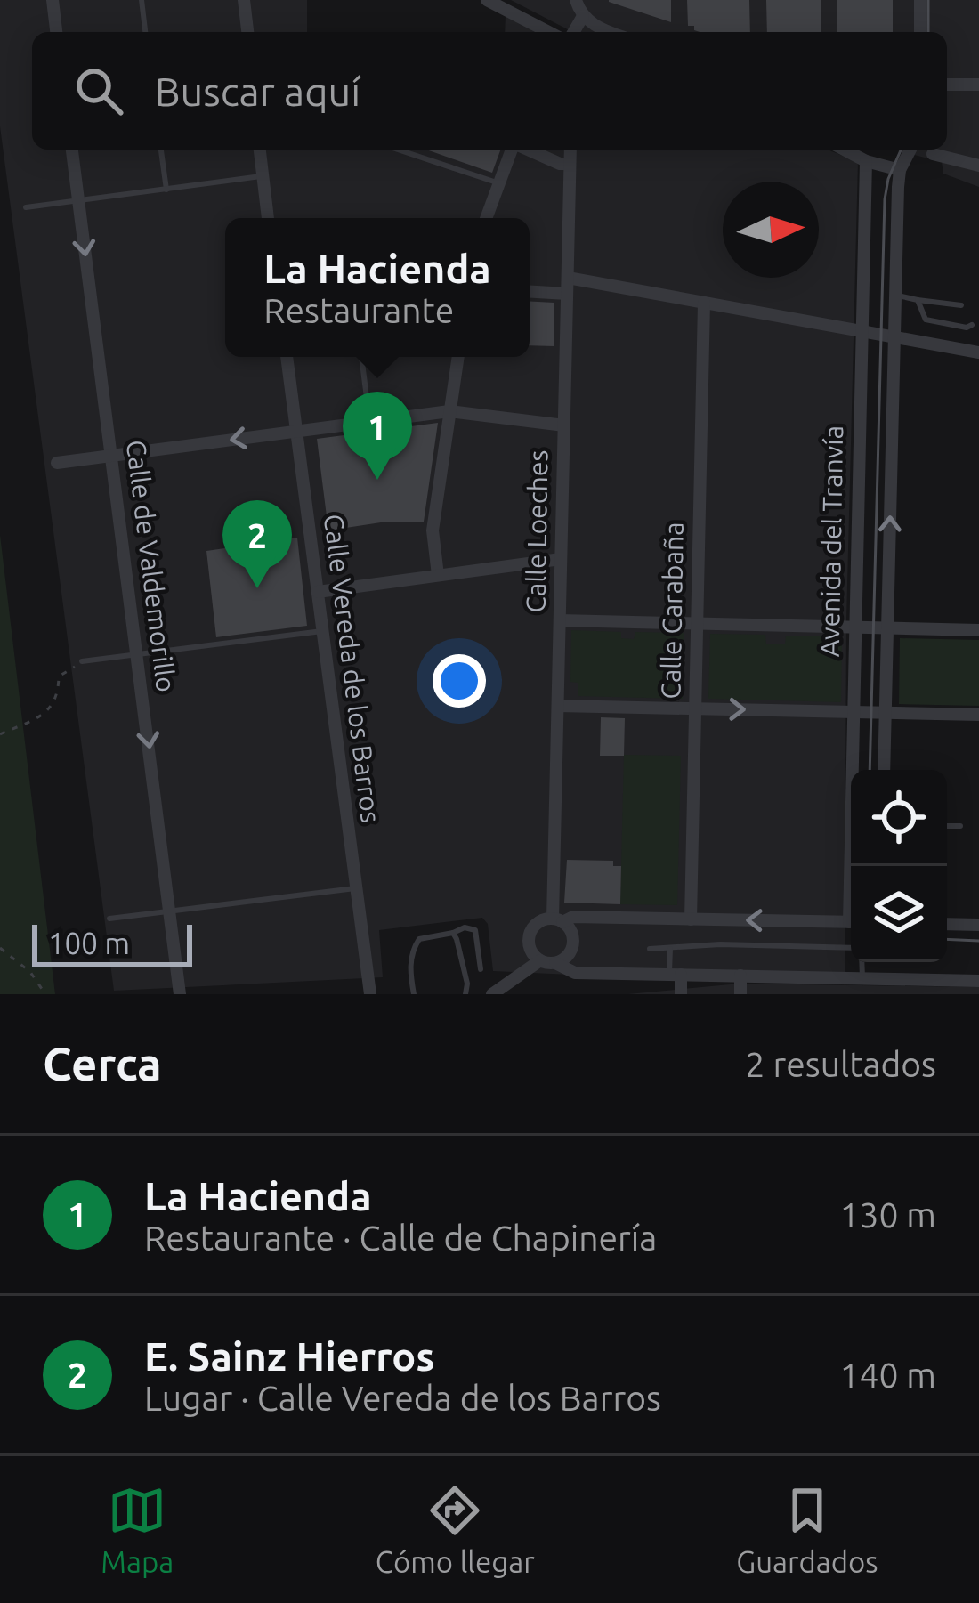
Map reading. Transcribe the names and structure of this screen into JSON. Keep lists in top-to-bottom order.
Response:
{
  "streets": {
    "street": [
      "Calle Loeches",
      "Avenida del Tranvía",
      "Calle de Valdemorillo",
      "Calle Carabaña",
      "Calle Vereda de los Barros"
    ]
  },
  "one_way": ["Calle de Valdemorillo"],
  "scale_bar": "100 m",
  "north": "right",
  "page": {
    "search": "Buscar aquí",
    "popup": ["La Hacienda", "Restaurante"],
    "pins": ["1", "2"],
    "scale": "100 m",
    "heading": ["Cerca", "2 resultados"],
    "list": [
      {
        "mark": "1",
        "name": "La Hacienda",
        "note": "Restaurante · Calle de Chapinería",
        "value": "130 m"
      },
      {
        "mark": "2",
        "name": "E. Sainz Hierros",
        "note": "Lugar · Calle Vereda de los Barros",
        "value": "140 m"
      }
    ],
    "nav": ["Mapa", "Cómo llegar", "Guardados"]
  }
}
